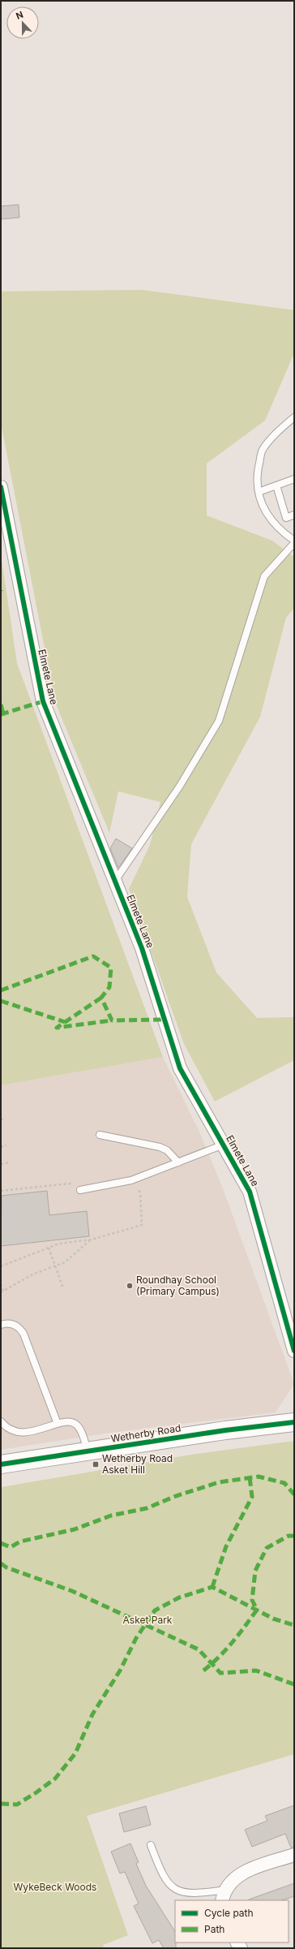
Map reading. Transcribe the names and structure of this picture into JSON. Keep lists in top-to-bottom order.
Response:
{
  "streets": {
    "street": ["Elmete Lane", "Wetherby Road"]
  },
  "parks": ["Asket Park", "WykeBeck Woods"],
  "places": {
    "other": ["Roundhay School (Primary Campus)"],
    "transit": ["Wetherby Road Asket Hill"]
  },
  "legend": ["Cycle path", "Path"],
  "north": "top"
}
